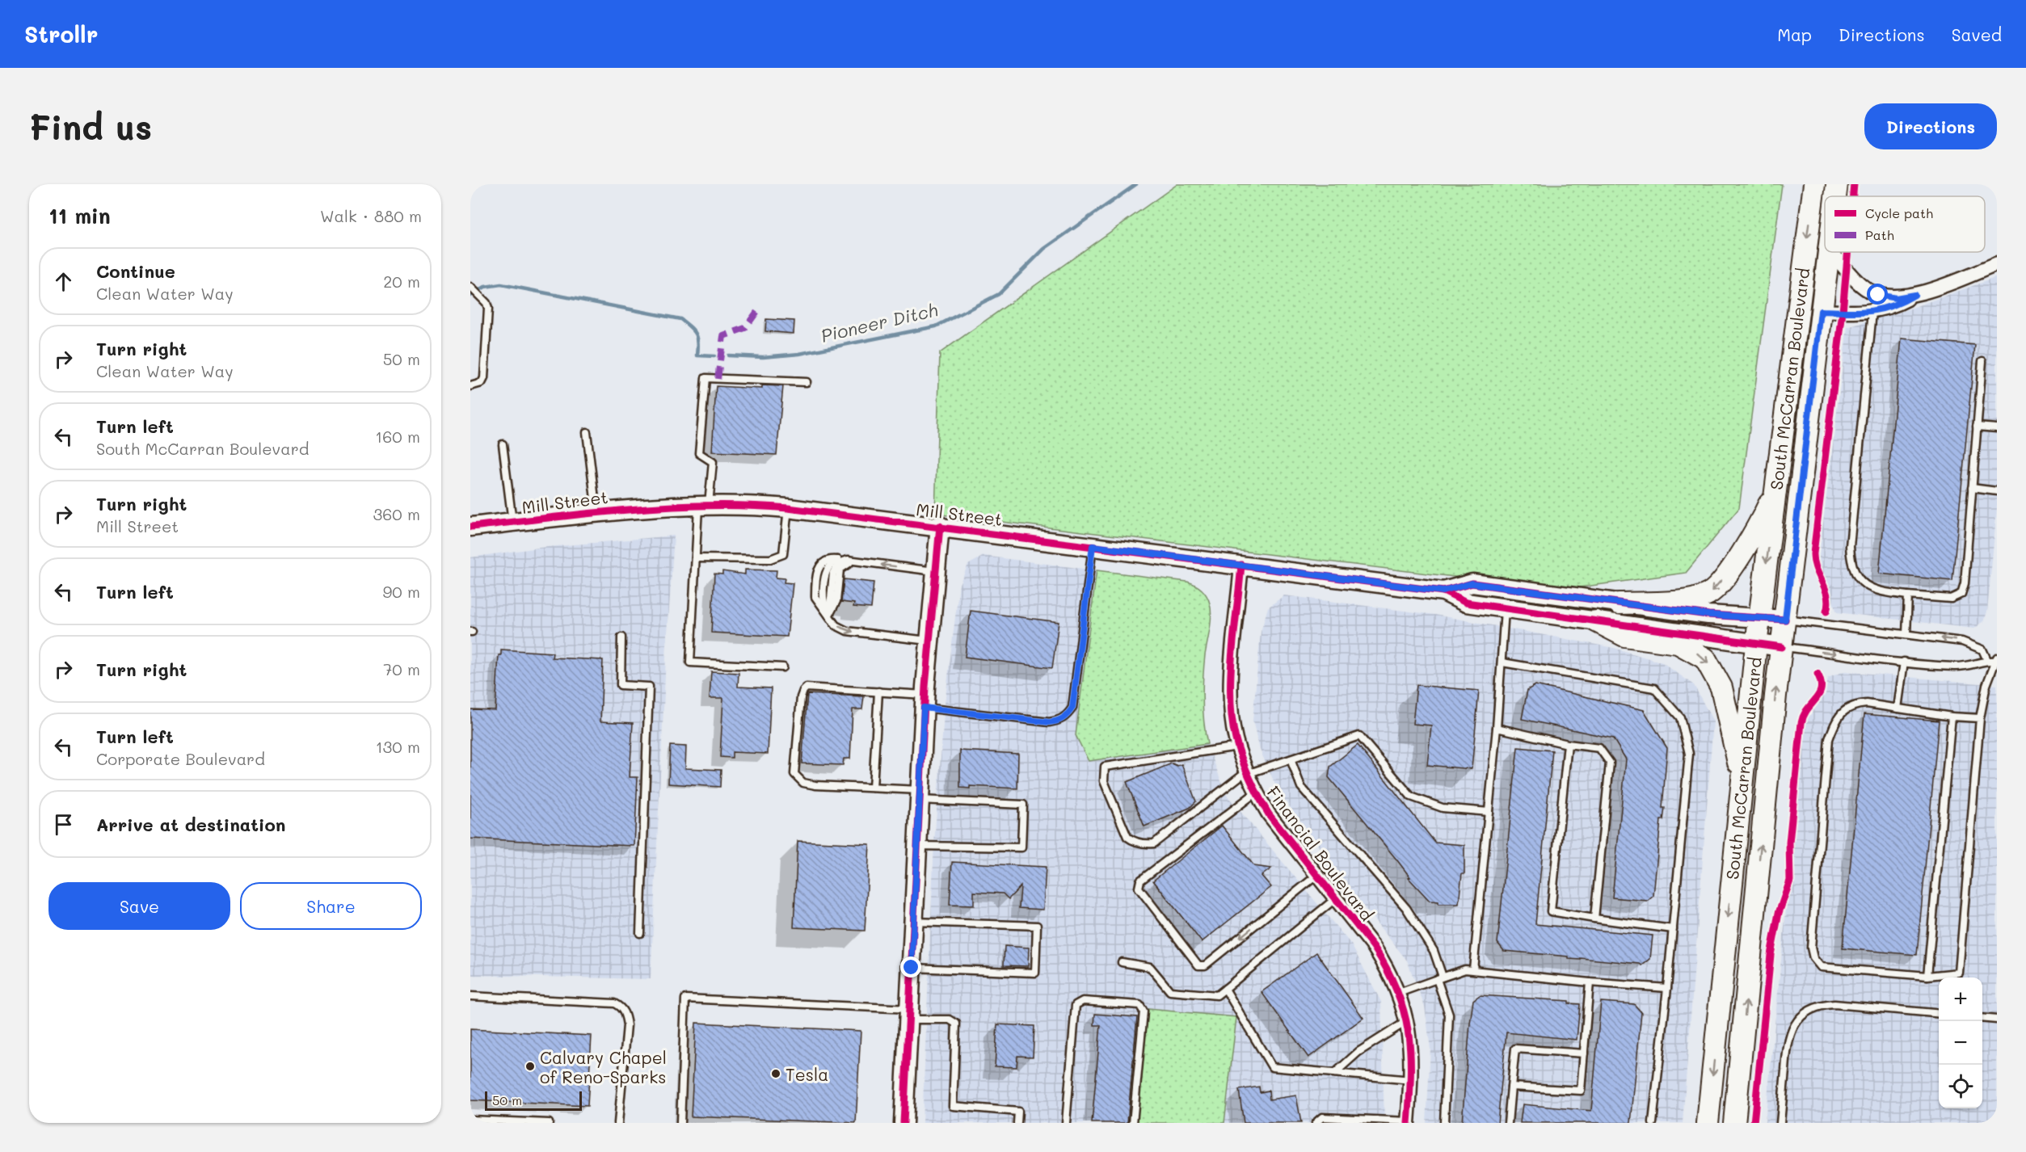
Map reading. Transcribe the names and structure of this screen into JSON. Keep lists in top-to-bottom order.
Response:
{
  "streets": {
    "main road": ["South McCarran Boulevard", "Mill Street"],
    "street": ["Financial Boulevard"]
  },
  "crossings": [
    ["South McCarran Boulevard", "Mill Street"],
    ["Mill Street", "Financial Boulevard"]
  ],
  "water": ["Pioneer Ditch"],
  "places": ["Calvary Chapel of Reno-Sparks", "Tesla"],
  "legend": ["Cycle path", "Path"],
  "scale_bar": "50 m",
  "page": {
    "header": "Strollr",
    "nav": ["Map", "Directions", "Saved"],
    "buttons": [
      "Directions",
      ["Save", "Share"]
    ],
    "title": "Find us",
    "heading": ["11 min", "Walk · 880 m"],
    "list": [
      ["Continue", "Clean Water Way", "20 m"],
      ["Turn right", "Clean Water Way", "50 m"],
      ["Turn left", "South McCarran Boulevard", "160 m"],
      ["Turn right", "Mill Street", "360 m"],
      ["Turn left", "90 m"],
      ["Turn right", "70 m"],
      ["Turn left", "Corporate Boulevard", "130 m"],
      "Arrive at destination"
    ],
    "map_buttons": ["+", "−"],
    "scale": "50 m"
  }
}
